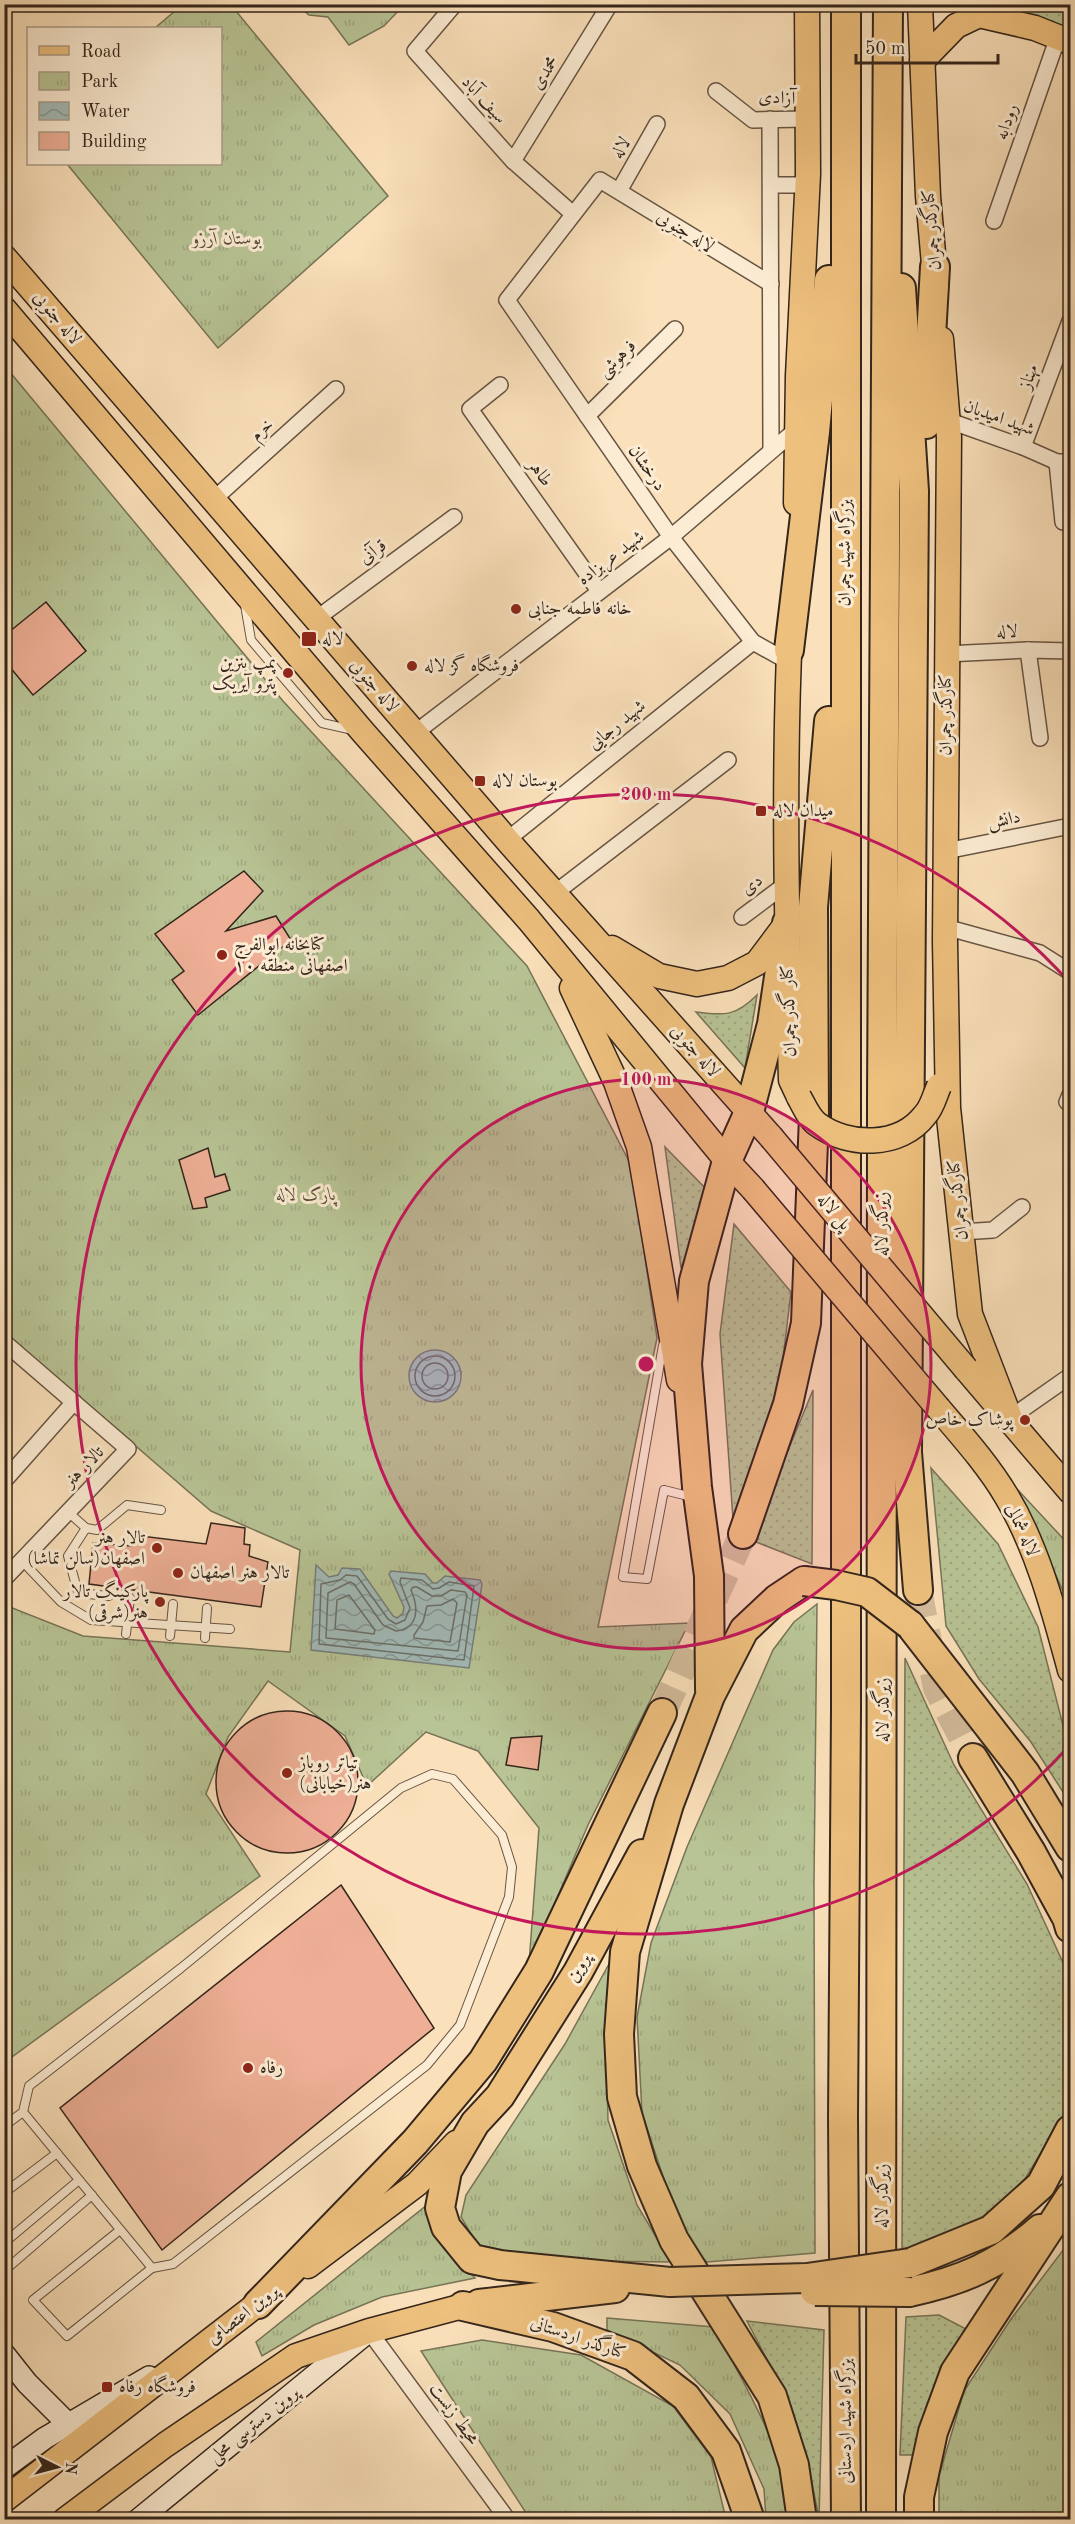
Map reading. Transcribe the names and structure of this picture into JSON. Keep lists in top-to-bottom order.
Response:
{
  "streets": {
    "highway": [
      "بزرگراه شهید چمران",
      "زیرگذر لاله",
      "پروین",
      "کنارگذر اردستانی",
      "بزرگراه شهید اردستانی"
    ],
    "main road": [
      "کنارگذر چمران",
      "لاله جنوبی",
      "کنار گذر چمران",
      "پل لاله",
      "لاله شمالی",
      "پروین اعتصامی",
      "پروین دسترسی محلی"
    ],
    "street": [
      "محمدی",
      "آزادی",
      "سیف آباد",
      "رودابه",
      "لاله",
      "فرهوشی",
      "مهناز",
      "شهید امیدیان",
      "خرم",
      "درخشان",
      "طاهر",
      "قرآنی",
      "شهید عربزاده",
      "شهید رجایی",
      "دانش",
      "دی",
      "تالار هنر",
      "محیط زیست"
    ]
  },
  "crossings": [
    ["محمدی", "سیف آباد"],
    ["سیف آباد", "لاله جنوبی"],
    ["سیف آباد", "درخشان"],
    ["لاله", "کنارگذر چمران"],
    ["لاله", "لاله جنوبی"],
    ["کنارگذر چمران", "شهید امیدیان"],
    ["کنارگذر چمران", "دانش"],
    ["کنارگذر چمران", "کنار گذر چمران"],
    ["کنارگذر چمران", "پل لاله"],
    ["لاله جنوبی", "خرم"],
    ["لاله جنوبی", "درخشان"],
    ["لاله جنوبی", "قرآنی"],
    ["لاله جنوبی", "شهید عربزاده"],
    ["لاله جنوبی", "شهید رجایی"],
    ["لاله جنوبی", "پل لاله"],
    ["لاله جنوبی", "لاله شمالی"],
    ["فرهوشی", "درخشان"],
    ["مهناز", "شهید امیدیان"],
    ["درخشان", "شهید عربزاده"],
    ["درخشان", "شهید رجایی"],
    ["طاهر", "شهید عربزاده"],
    ["بزرگراه شهید چمران", "زیرگذر لاله"],
    ["زیرگذر لاله", "بزرگراه شهید اردستانی"],
    ["پروین", "پروین اعتصامی"],
    ["محیط زیست", "پروین دسترسی محلی"]
  ],
  "parks": ["بوستان آرزو", "پارک لاله"],
  "places": {
    "other": [
      "خانه فاطمه جنابی",
      "فروشگاه گز لاله",
      "پمپ بنزین پترو آیریک",
      "کتابخانه ابوالفرج اصفهانی منطقه ۱۰",
      "پوشاک خاص",
      "تالار هنر اصفهان(سالن تماشا)",
      "تالار هنر اصفهان",
      "پارکینگ تالار هنر(شرقی)",
      "تیاتر روباز هنر(خیابانی)",
      "رفاه"
    ],
    "transit": [
      "لاله",
      "بوستان لاله",
      "میدان لاله",
      "فروشگاه رفاه"
    ]
  },
  "legend": [
    "Road",
    "Park",
    "Water",
    "Building"
  ],
  "scale_bar": "50 m",
  "north": "right",
  "rings": ["200 m", "100 m"]
}
